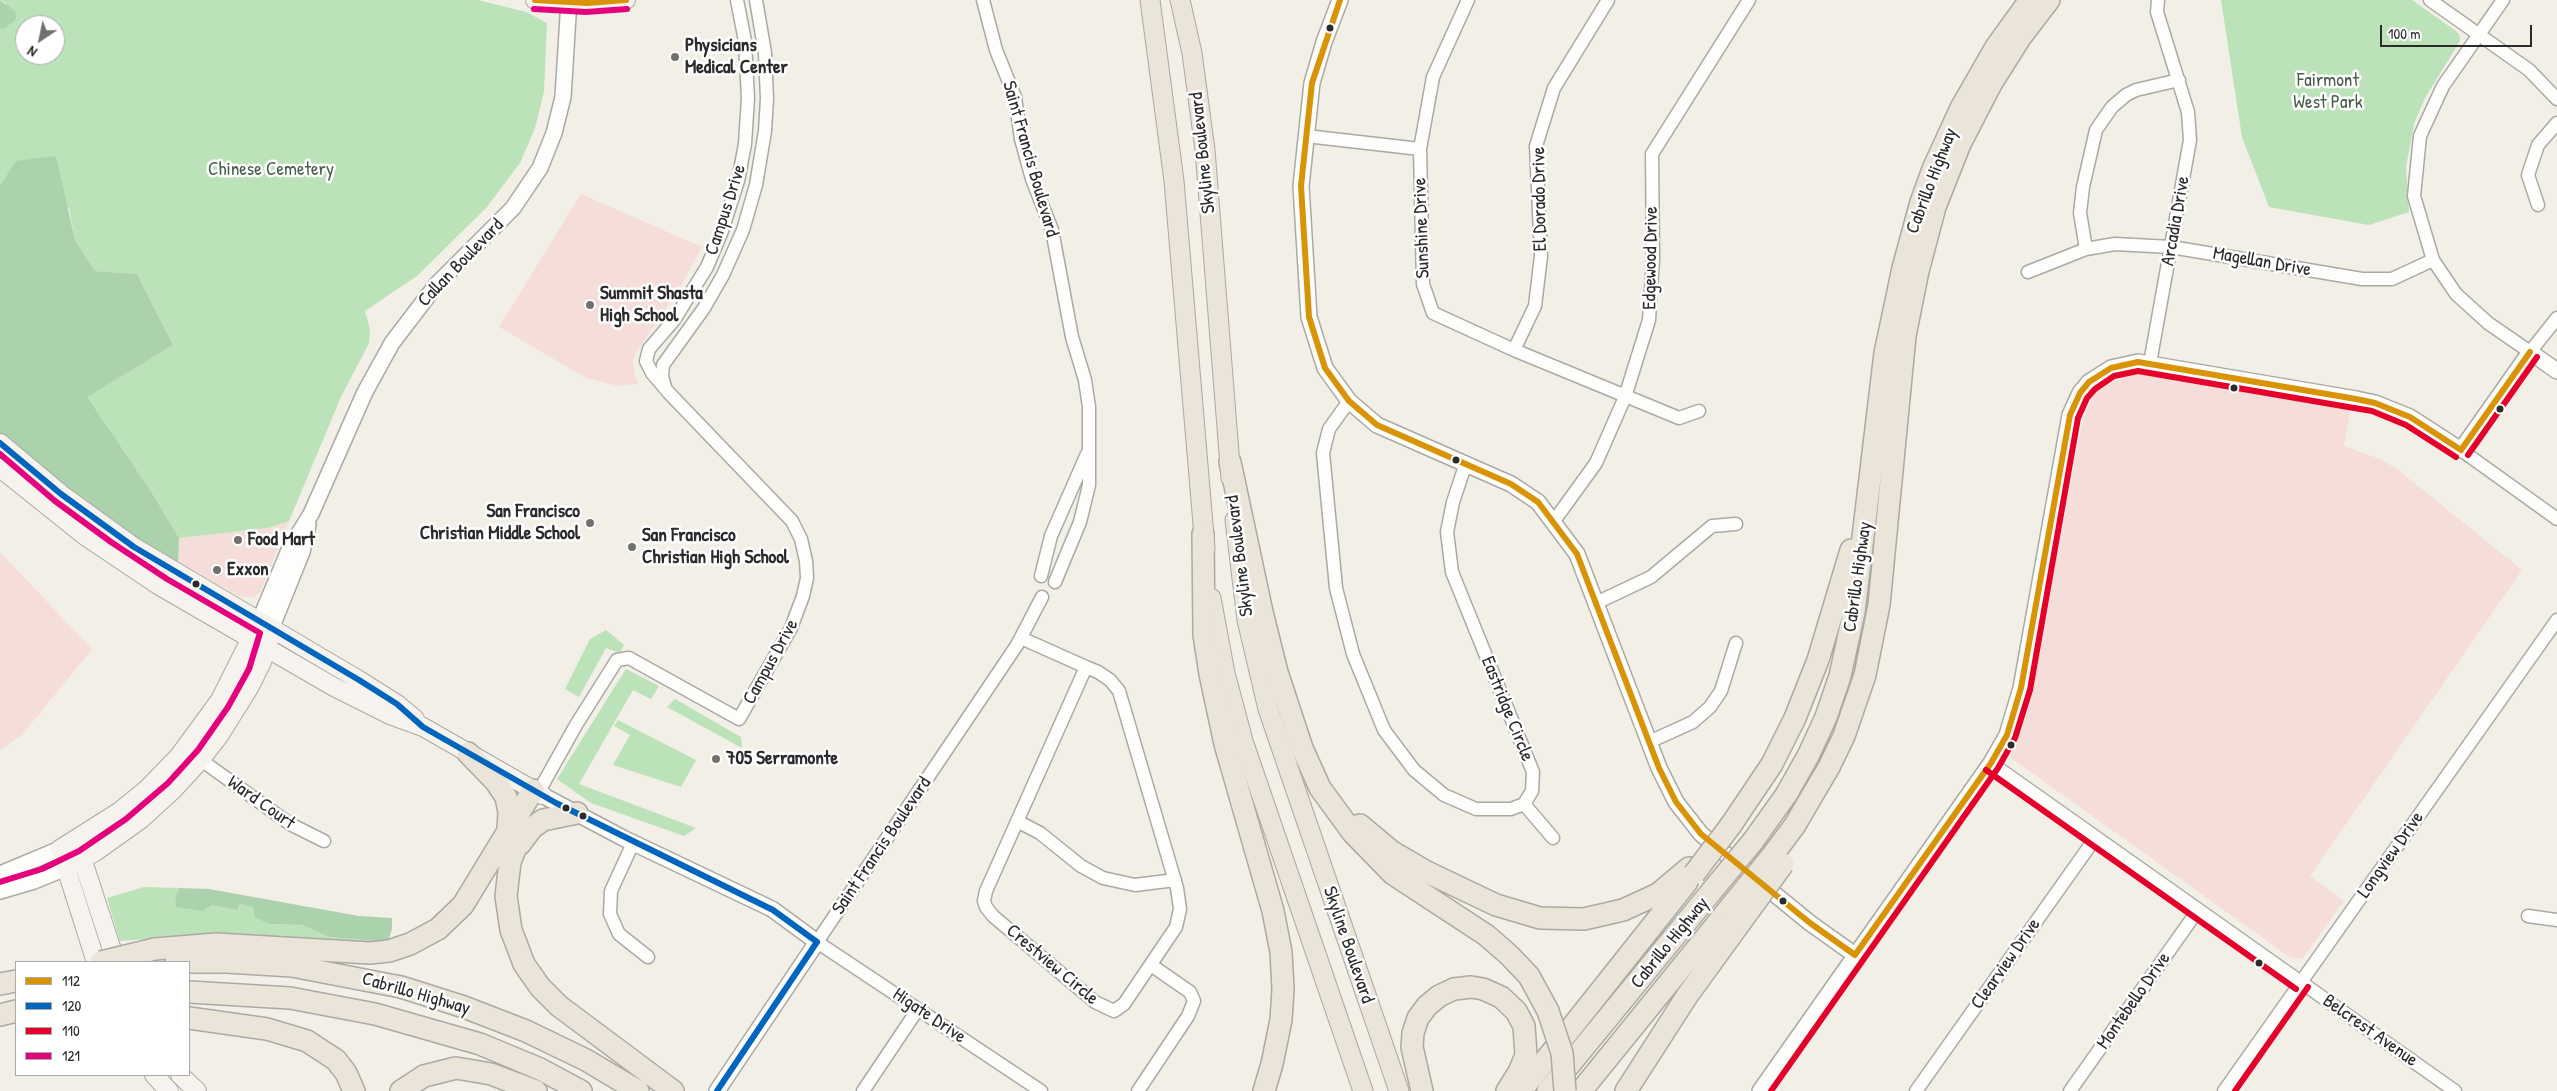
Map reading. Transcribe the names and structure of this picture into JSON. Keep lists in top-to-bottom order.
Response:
{
  "streets": {
    "highway": ["Cabrillo Highway"],
    "main road": ["Skyline Boulevard", "Callan Boulevard"],
    "street": [
      "Saint Francis Boulevard",
      "El Dorado Drive",
      "Campus Drive",
      "Arcadia Drive",
      "Sunshine Drive",
      "Edgewood Drive",
      "Magellan Drive",
      "Eastridge Circle",
      "Ward Court",
      "Longview Drive",
      "Clearview Drive",
      "Crestview Circle",
      "Montebello Drive",
      "Higate Drive",
      "Belcrest Avenue"
    ]
  },
  "crossings": [
    ["Saint Francis Boulevard", "Crestview Circle"],
    ["Saint Francis Boulevard", "Higate Drive"],
    ["El Dorado Drive", "Sunshine Drive"],
    ["Arcadia Drive", "Magellan Drive"],
    ["Sunshine Drive", "Edgewood Drive"],
    ["Callan Boulevard", "Ward Court"],
    ["Longview Drive", "Belcrest Avenue"],
    ["Clearview Drive", "Belcrest Avenue"],
    ["Montebello Drive", "Belcrest Avenue"]
  ],
  "parks": ["Fairmont West Park", "Chinese Cemetery"],
  "places": [
    "Physicians Medical Center",
    "Summit Shasta High School",
    "San Francisco Christian Middle School",
    "Food Mart",
    "San Francisco Christian High School",
    "Exxon",
    "705 Serramonte"
  ],
  "lines": [
    "transit line 112",
    "transit line 121",
    "transit line 110",
    "transit line 120"
  ],
  "legend": [
    "112",
    "120",
    "110",
    "121"
  ],
  "scale_bar": "100 m",
  "north": "bottom left"
}
